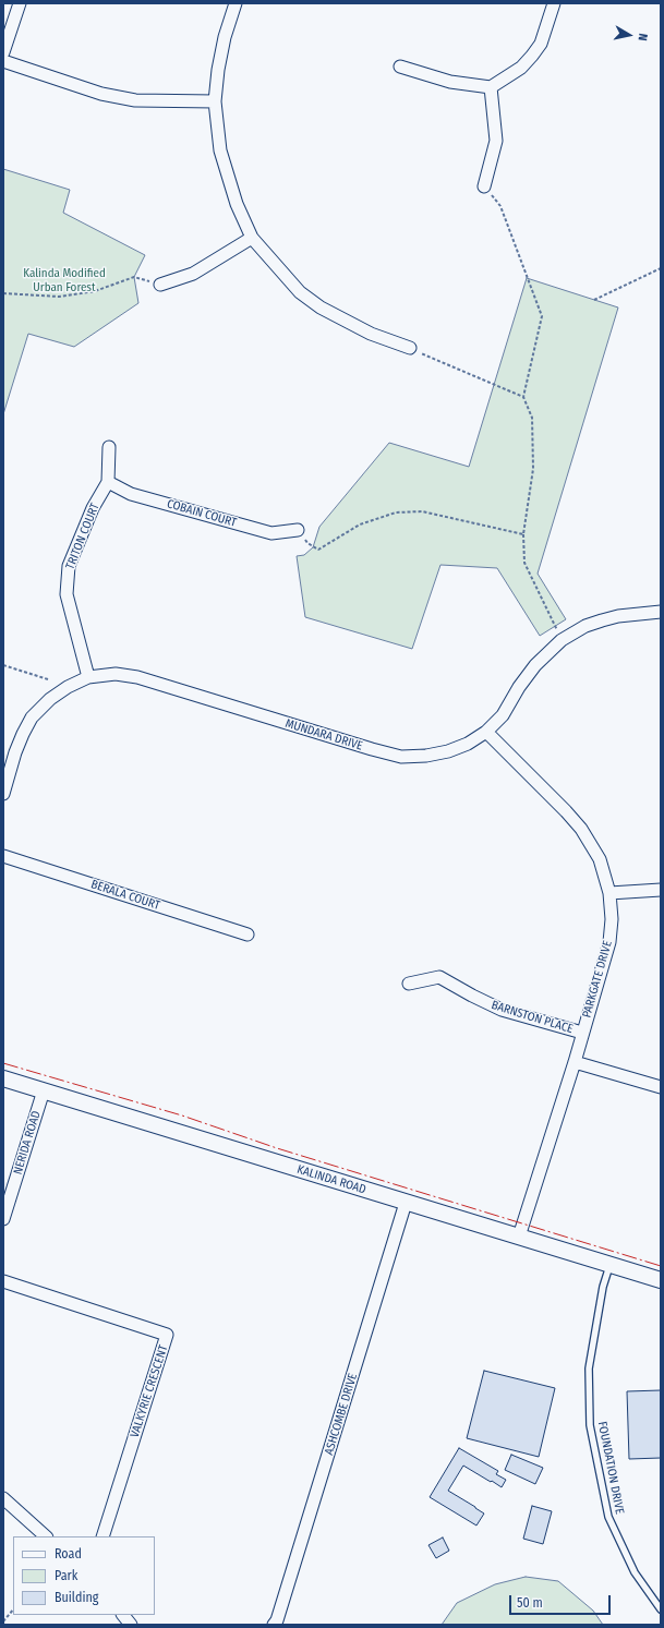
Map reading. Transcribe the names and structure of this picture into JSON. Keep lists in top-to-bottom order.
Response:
{
  "streets": {
    "street": [
      "COBAIN COURT",
      "TRITON COURT",
      "MUNDARA DRIVE",
      "BERALA COURT",
      "PARKGATE DRIVE",
      "BARNSTON PLACE",
      "NERIDA ROAD",
      "KALINDA ROAD",
      "VALKYRIE CRESCENT",
      "ASHCOMBE DRIVE"
    ],
    "lane": ["FOUNDATION DRIVE"]
  },
  "crossings": [
    ["COBAIN COURT", "TRITON COURT"],
    ["TRITON COURT", "MUNDARA DRIVE"],
    ["MUNDARA DRIVE", "PARKGATE DRIVE"],
    ["PARKGATE DRIVE", "BARNSTON PLACE"],
    ["PARKGATE DRIVE", "KALINDA ROAD"],
    ["NERIDA ROAD", "KALINDA ROAD"],
    ["KALINDA ROAD", "ASHCOMBE DRIVE"],
    ["KALINDA ROAD", "FOUNDATION DRIVE"]
  ],
  "parks": ["Kalinda Modified Urban Forest"],
  "legend": ["Road", "Park", "Building"],
  "scale_bar": "50 m",
  "north": "right"
}
